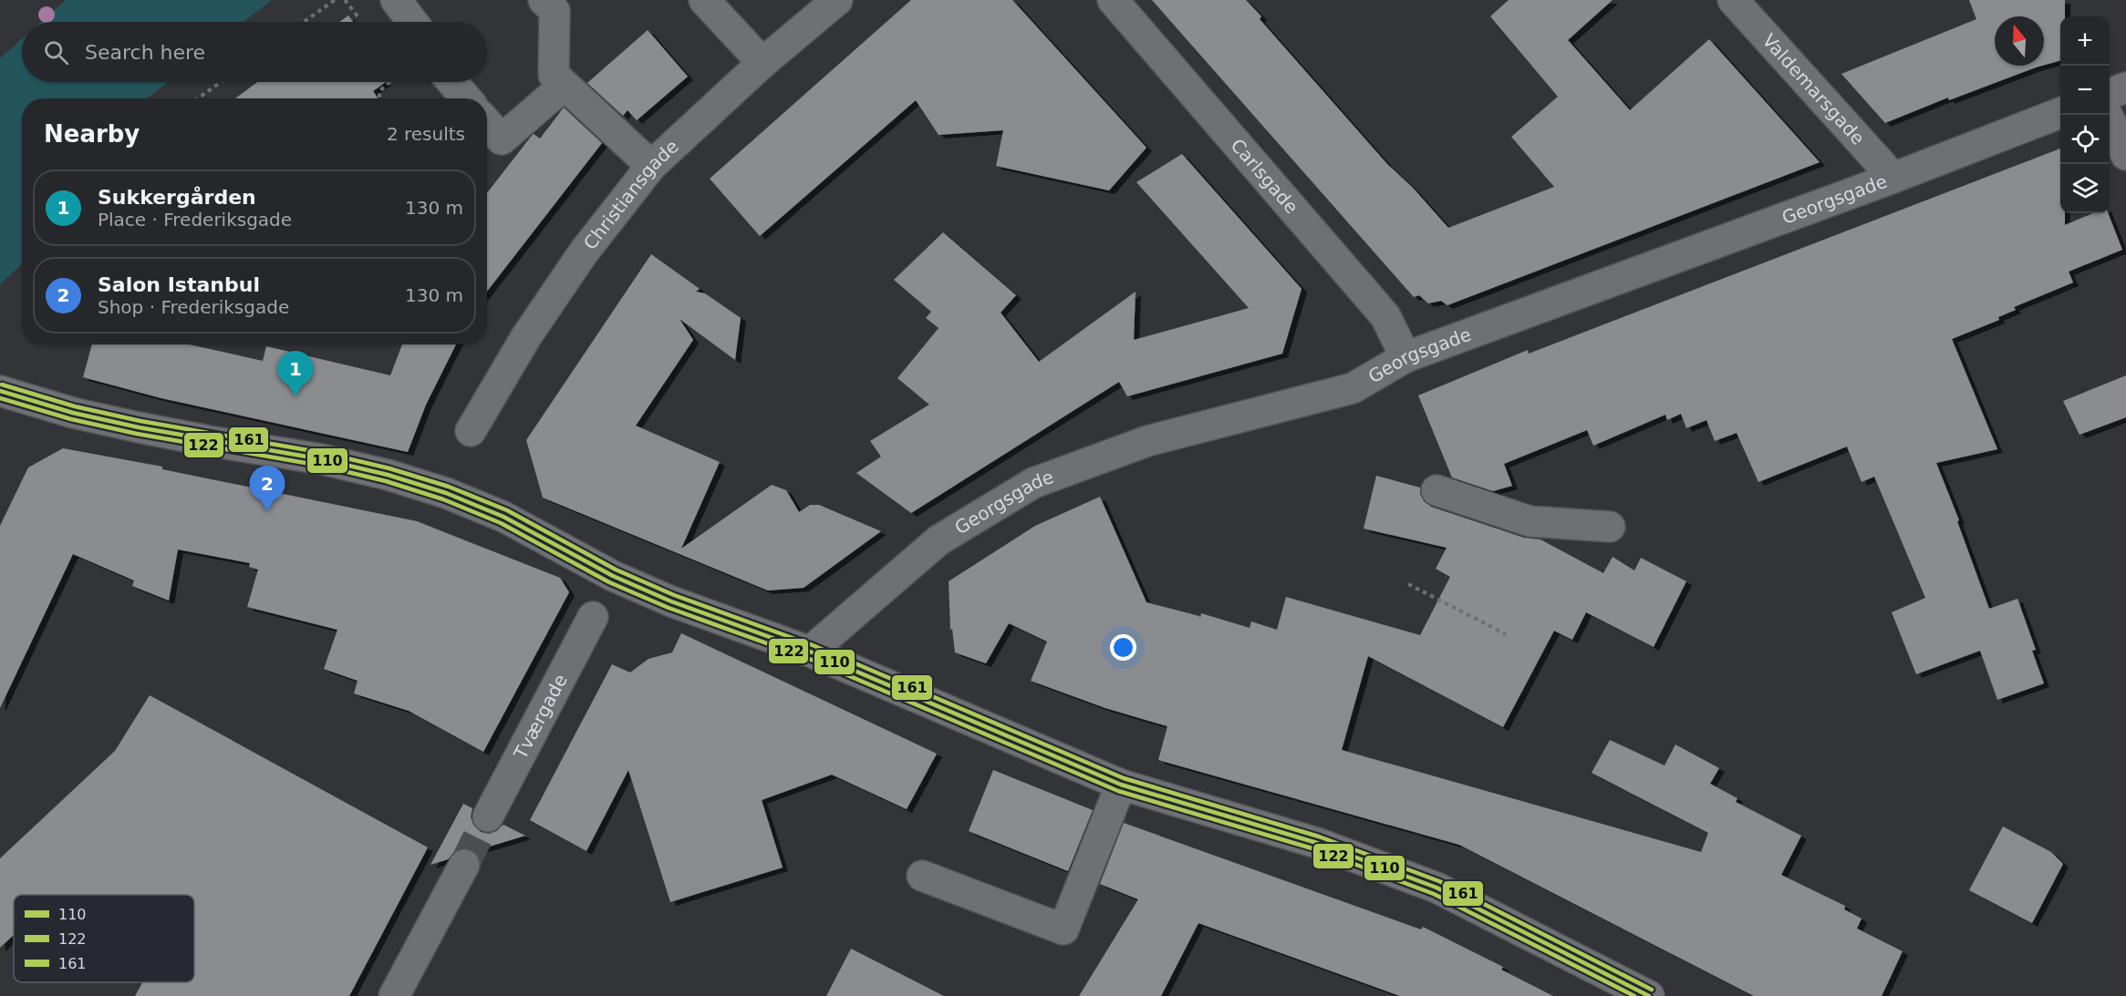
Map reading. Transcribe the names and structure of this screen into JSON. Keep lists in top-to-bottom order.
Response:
{
  "streets": {
    "street": [
      "Valdemarsgade",
      "Carlsgade",
      "Christiansgade",
      "Georgsgade",
      "Tværgade"
    ]
  },
  "crossings": [
    ["Valdemarsgade", "Georgsgade"],
    ["Carlsgade", "Georgsgade"]
  ],
  "lines": ["transit line 161", "transit line 110", "transit line 122"],
  "legend": ["110", "122", "161"],
  "north": "top",
  "page": {
    "map_buttons": ["+", "−"],
    "search": "Search here",
    "heading": ["Nearby", "2 results"],
    "list": [
      {
        "mark": "1",
        "name": "Sukkergården",
        "note": "Place · Frederiksgade",
        "value": "130 m"
      },
      {
        "mark": "2",
        "name": "Salon Istanbul",
        "note": "Shop · Frederiksgade",
        "value": "130 m"
      }
    ],
    "pins": ["1", "2"]
  }
}
